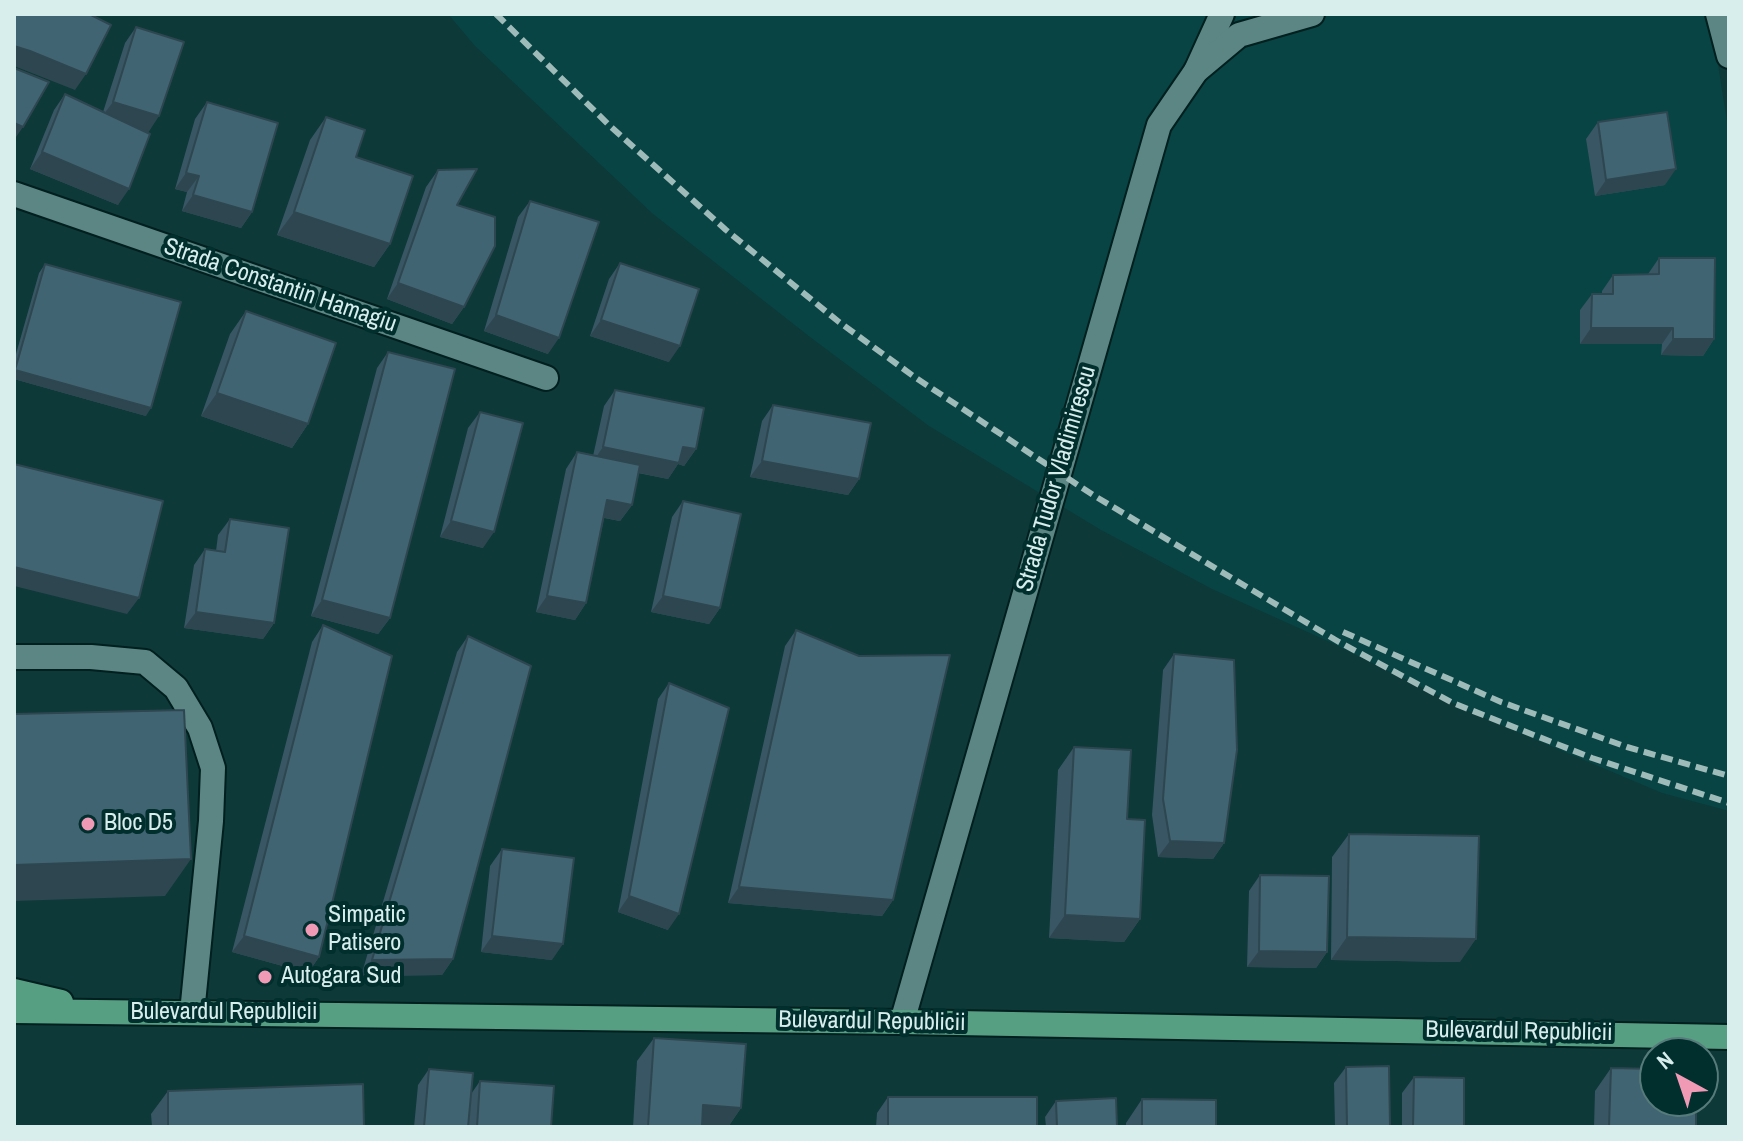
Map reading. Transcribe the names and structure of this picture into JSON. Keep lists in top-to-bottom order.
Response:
{
  "streets": {
    "main road": ["Bulevardul Republicii"],
    "street": ["Strada Constantin Hamagiu", "Strada Tudor Vladimirescu"]
  },
  "crossings": [
    ["Strada Tudor Vladimirescu", "Bulevardul Republicii"]
  ],
  "places": ["Bloc D5", "Simpatic Patisero", "Autogara Sud"],
  "north": "top left"
}
